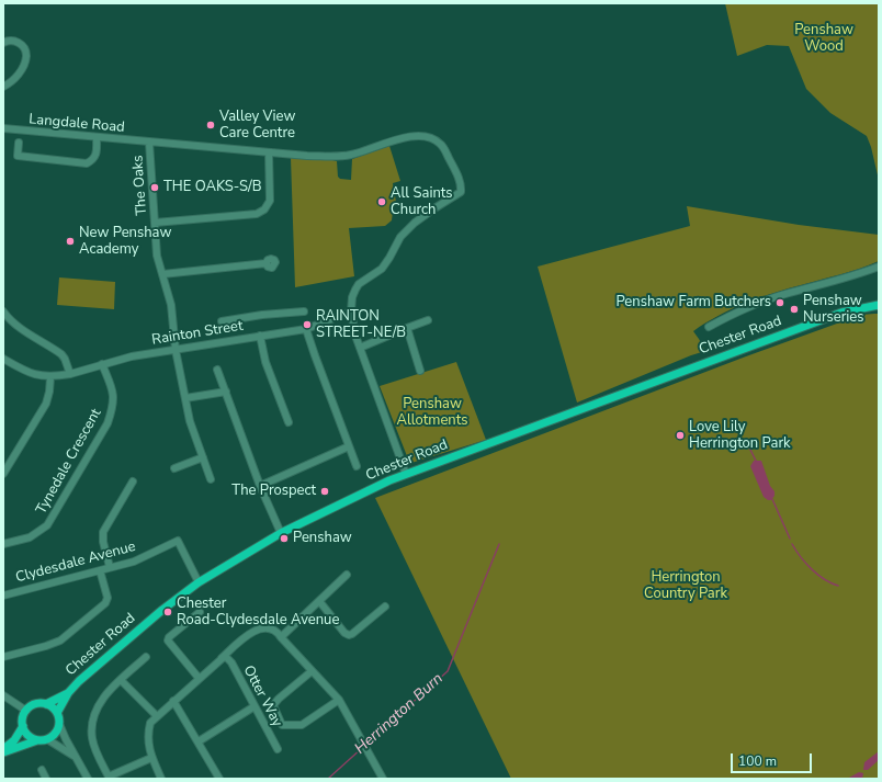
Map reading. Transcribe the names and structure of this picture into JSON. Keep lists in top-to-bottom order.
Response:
{
  "streets": {
    "main road": ["Chester Road"],
    "street": [
      "Langdale Road",
      "The Oaks",
      "Rainton Street",
      "Tynedale Crescent",
      "Clydesdale Avenue",
      "Otter Way"
    ]
  },
  "crossings": [
    ["Langdale Road", "The Oaks"],
    ["Langdale Road", "Rainton Street"],
    ["The Oaks", "Rainton Street"],
    ["Rainton Street", "Tynedale Crescent"],
    ["Chester Road", "Clydesdale Avenue"]
  ],
  "water": ["Herrington Burn"],
  "parks": ["Penshaw Wood", "Penshaw Allotments", "Herrington Country Park"],
  "places": [
    "Valley View Care Centre",
    "THE OAKS-S/B",
    "All Saints Church",
    "New Penshaw Academy",
    "Penshaw Farm Butchers",
    "Penshaw Nurseries",
    "RAINTON STREET-NE/B",
    "Love Lily Herrington Park",
    "The Prospect",
    "Penshaw",
    "Chester Road-Clydesdale Avenue"
  ],
  "scale_bar": "100 m"
}
